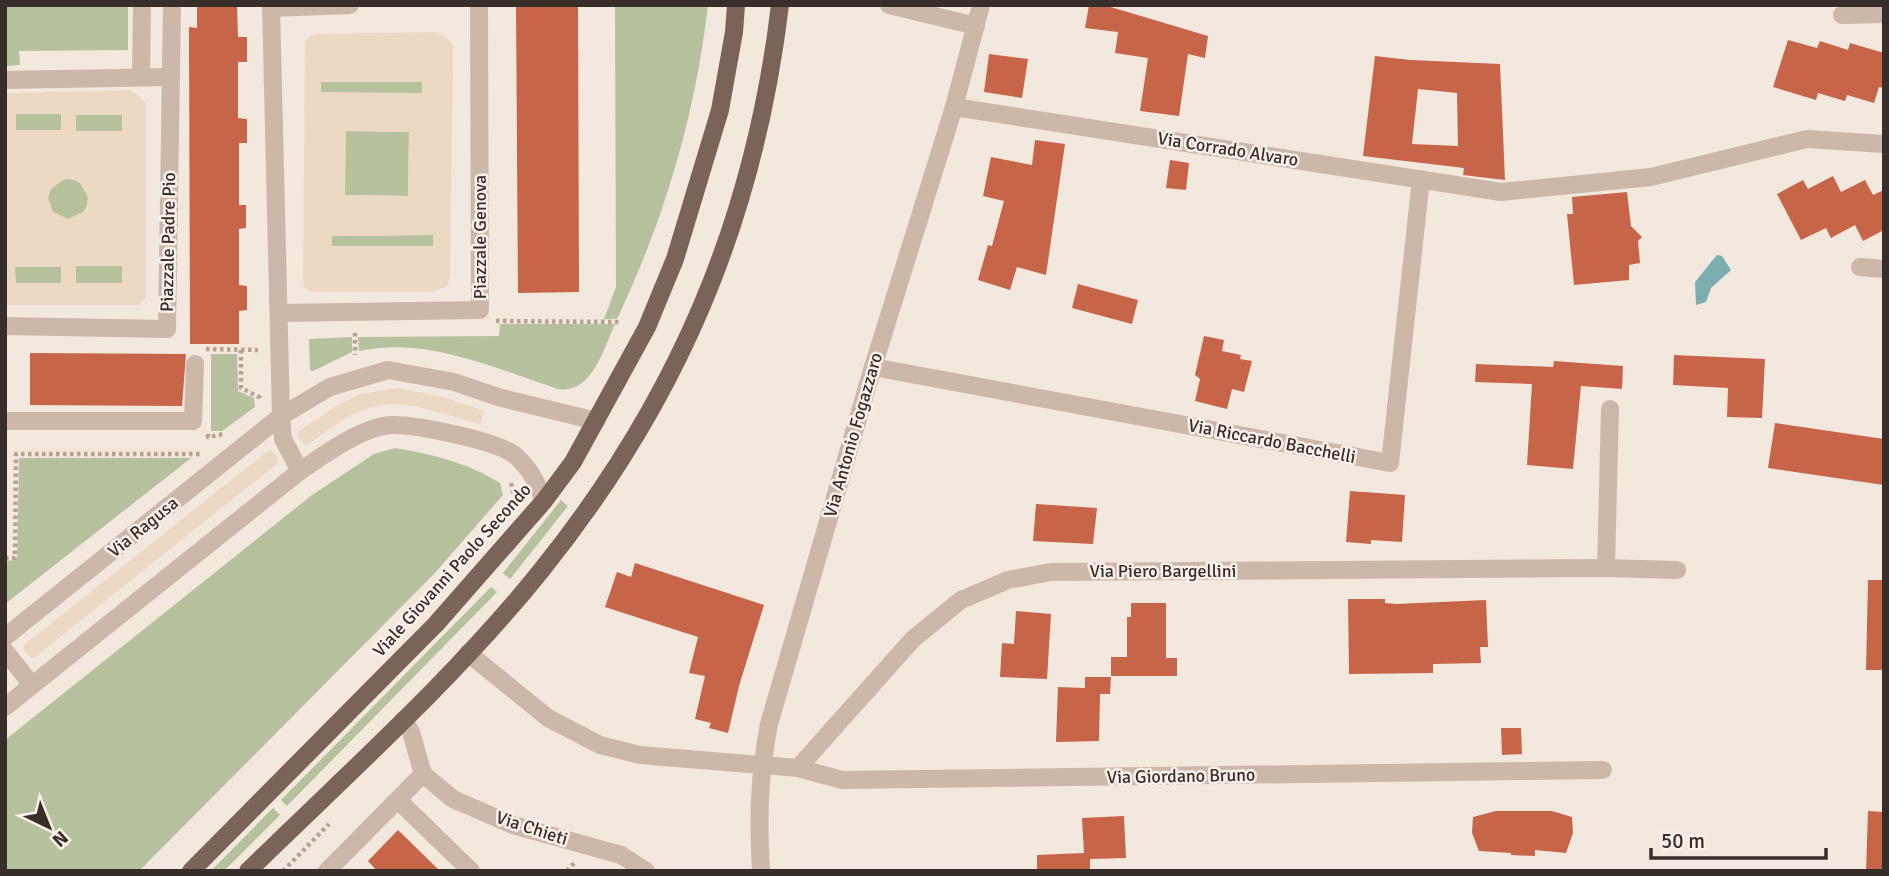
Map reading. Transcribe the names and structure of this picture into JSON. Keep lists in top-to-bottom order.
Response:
{
  "streets": {
    "main road": ["Viale Giovanni Paolo Secondo"],
    "street": [
      "Via Corrado Alvaro",
      "Piazzale Genova",
      "Piazzale Padre Pio",
      "Via Antonio Fogazzaro",
      "Via Riccardo Bacchelli",
      "Via Ragusa",
      "Via Piero Bargellini",
      "Via Giordano Bruno",
      "Via Chieti"
    ]
  },
  "crossings": [
    ["Via Corrado Alvaro", "Via Antonio Fogazzaro"],
    ["Via Corrado Alvaro", "Via Riccardo Bacchelli"],
    ["Via Antonio Fogazzaro", "Via Riccardo Bacchelli"],
    ["Via Antonio Fogazzaro", "Via Giordano Bruno"],
    ["Via Ragusa", "Viale Giovanni Paolo Secondo"],
    ["Via Piero Bargellini", "Via Giordano Bruno"]
  ],
  "scale_bar": "50 m",
  "north": "bottom right"
}
